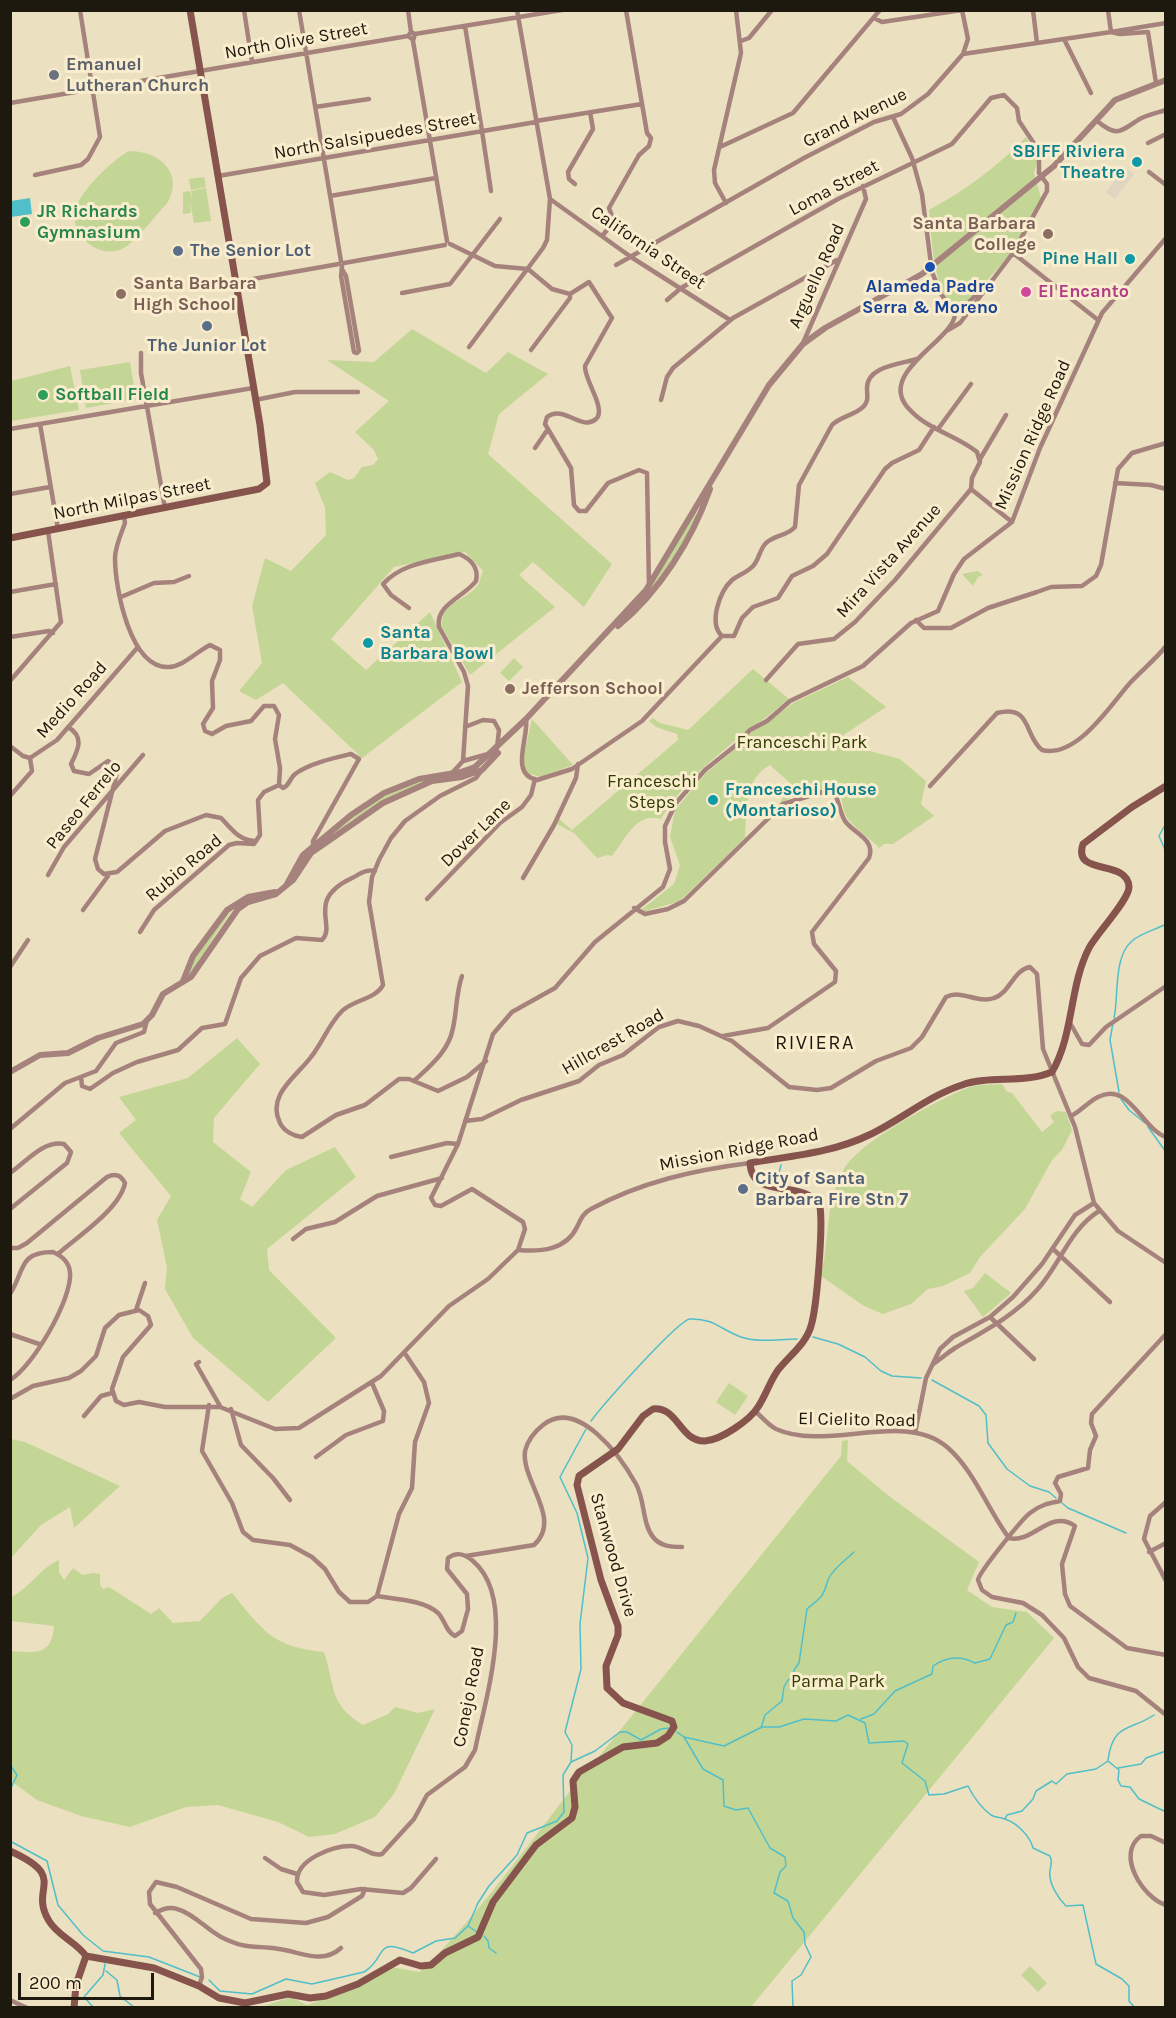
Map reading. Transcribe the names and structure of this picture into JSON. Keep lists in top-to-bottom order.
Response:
{
  "streets": {
    "main road": ["Mission Ridge Road", "North Milpas Street", "Stanwood Drive"],
    "street": [
      "North Olive Street",
      "Grand Avenue",
      "North Salsipuedes Street",
      "Loma Street",
      "California Street",
      "Arguello Road",
      "Mira Vista Avenue",
      "Medio Road",
      "Paseo Ferrelo",
      "Dover Lane",
      "Rubio Road",
      "Hillcrest Road",
      "El Cielito Road",
      "Conejo Road"
    ]
  },
  "crossings": [
    ["Grand Avenue", "California Street"],
    ["Loma Street", "California Street"],
    ["Loma Street", "Arguello Road"],
    ["Mission Ridge Road", "Hillcrest Road"],
    ["Mission Ridge Road", "Stanwood Drive"],
    ["El Cielito Road", "Stanwood Drive"]
  ],
  "districts": ["RIVIERA"],
  "parks": ["Franceschi Park", "Franceschi Steps", "Parma Park"],
  "places": [
    "Emanuel Lutheran Church",
    "SBIFF Riviera Theatre",
    "JR Richards Gymnasium",
    "Santa Barbara College",
    "The Senior Lot",
    "Pine Hall",
    "Alameda Padre Serra & Moreno",
    "El Encanto",
    "Santa Barbara High School",
    "The Junior Lot",
    "Softball Field",
    "Santa Barbara Bowl",
    "Jefferson School",
    "Franceschi House (Montarioso)",
    "City of Santa Barbara Fire Stn 7"
  ],
  "scale_bar": "200 m"
}
